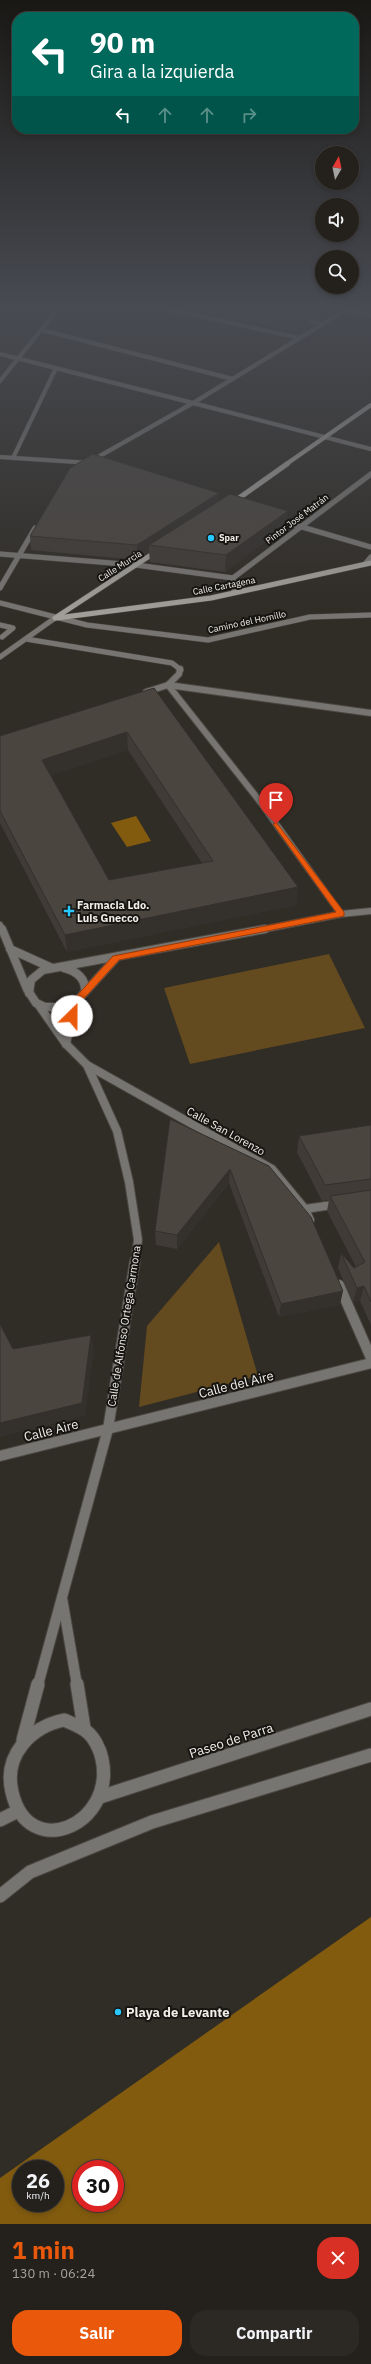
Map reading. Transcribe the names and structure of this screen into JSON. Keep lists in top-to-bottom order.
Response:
{
  "streets": {
    "street": [
      "Pintor José Matrán",
      "Calle Murcia",
      "Calle Cartagena",
      "Camino del Hornillo",
      "Calle San Lorenzo",
      "Calle de Alfonso Ortega Carmona",
      "Calle del Aire",
      "Calle Aire",
      "Paseo de Parra"
    ]
  },
  "crossings": [
    ["Calle Murcia", "Calle Cartagena"],
    ["Calle Murcia", "Camino del Hornillo"],
    ["Calle Cartagena", "Camino del Hornillo"],
    ["Calle San Lorenzo", "Calle de Alfonso Ortega Carmona"],
    ["Calle de Alfonso Ortega Carmona", "Calle del Aire"],
    ["Calle de Alfonso Ortega Carmona", "Calle Aire"],
    ["Calle de Alfonso Ortega Carmona", "Paseo de Parra"],
    ["Calle del Aire", "Calle Aire"]
  ],
  "places": {
    "other": ["Spar", "Playa de Levante"],
    "health": ["Farmacia Ldo. Luis Gnecco"]
  },
  "north": "top",
  "page": {
    "turn": ["90 m", "Gira a la izquierda"],
    "speed": "26 km/h",
    "limit": "30",
    "heading": ["1 min", "130 m · 06:24"],
    "buttons": ["Salir", "Compartir"]
  }
}
